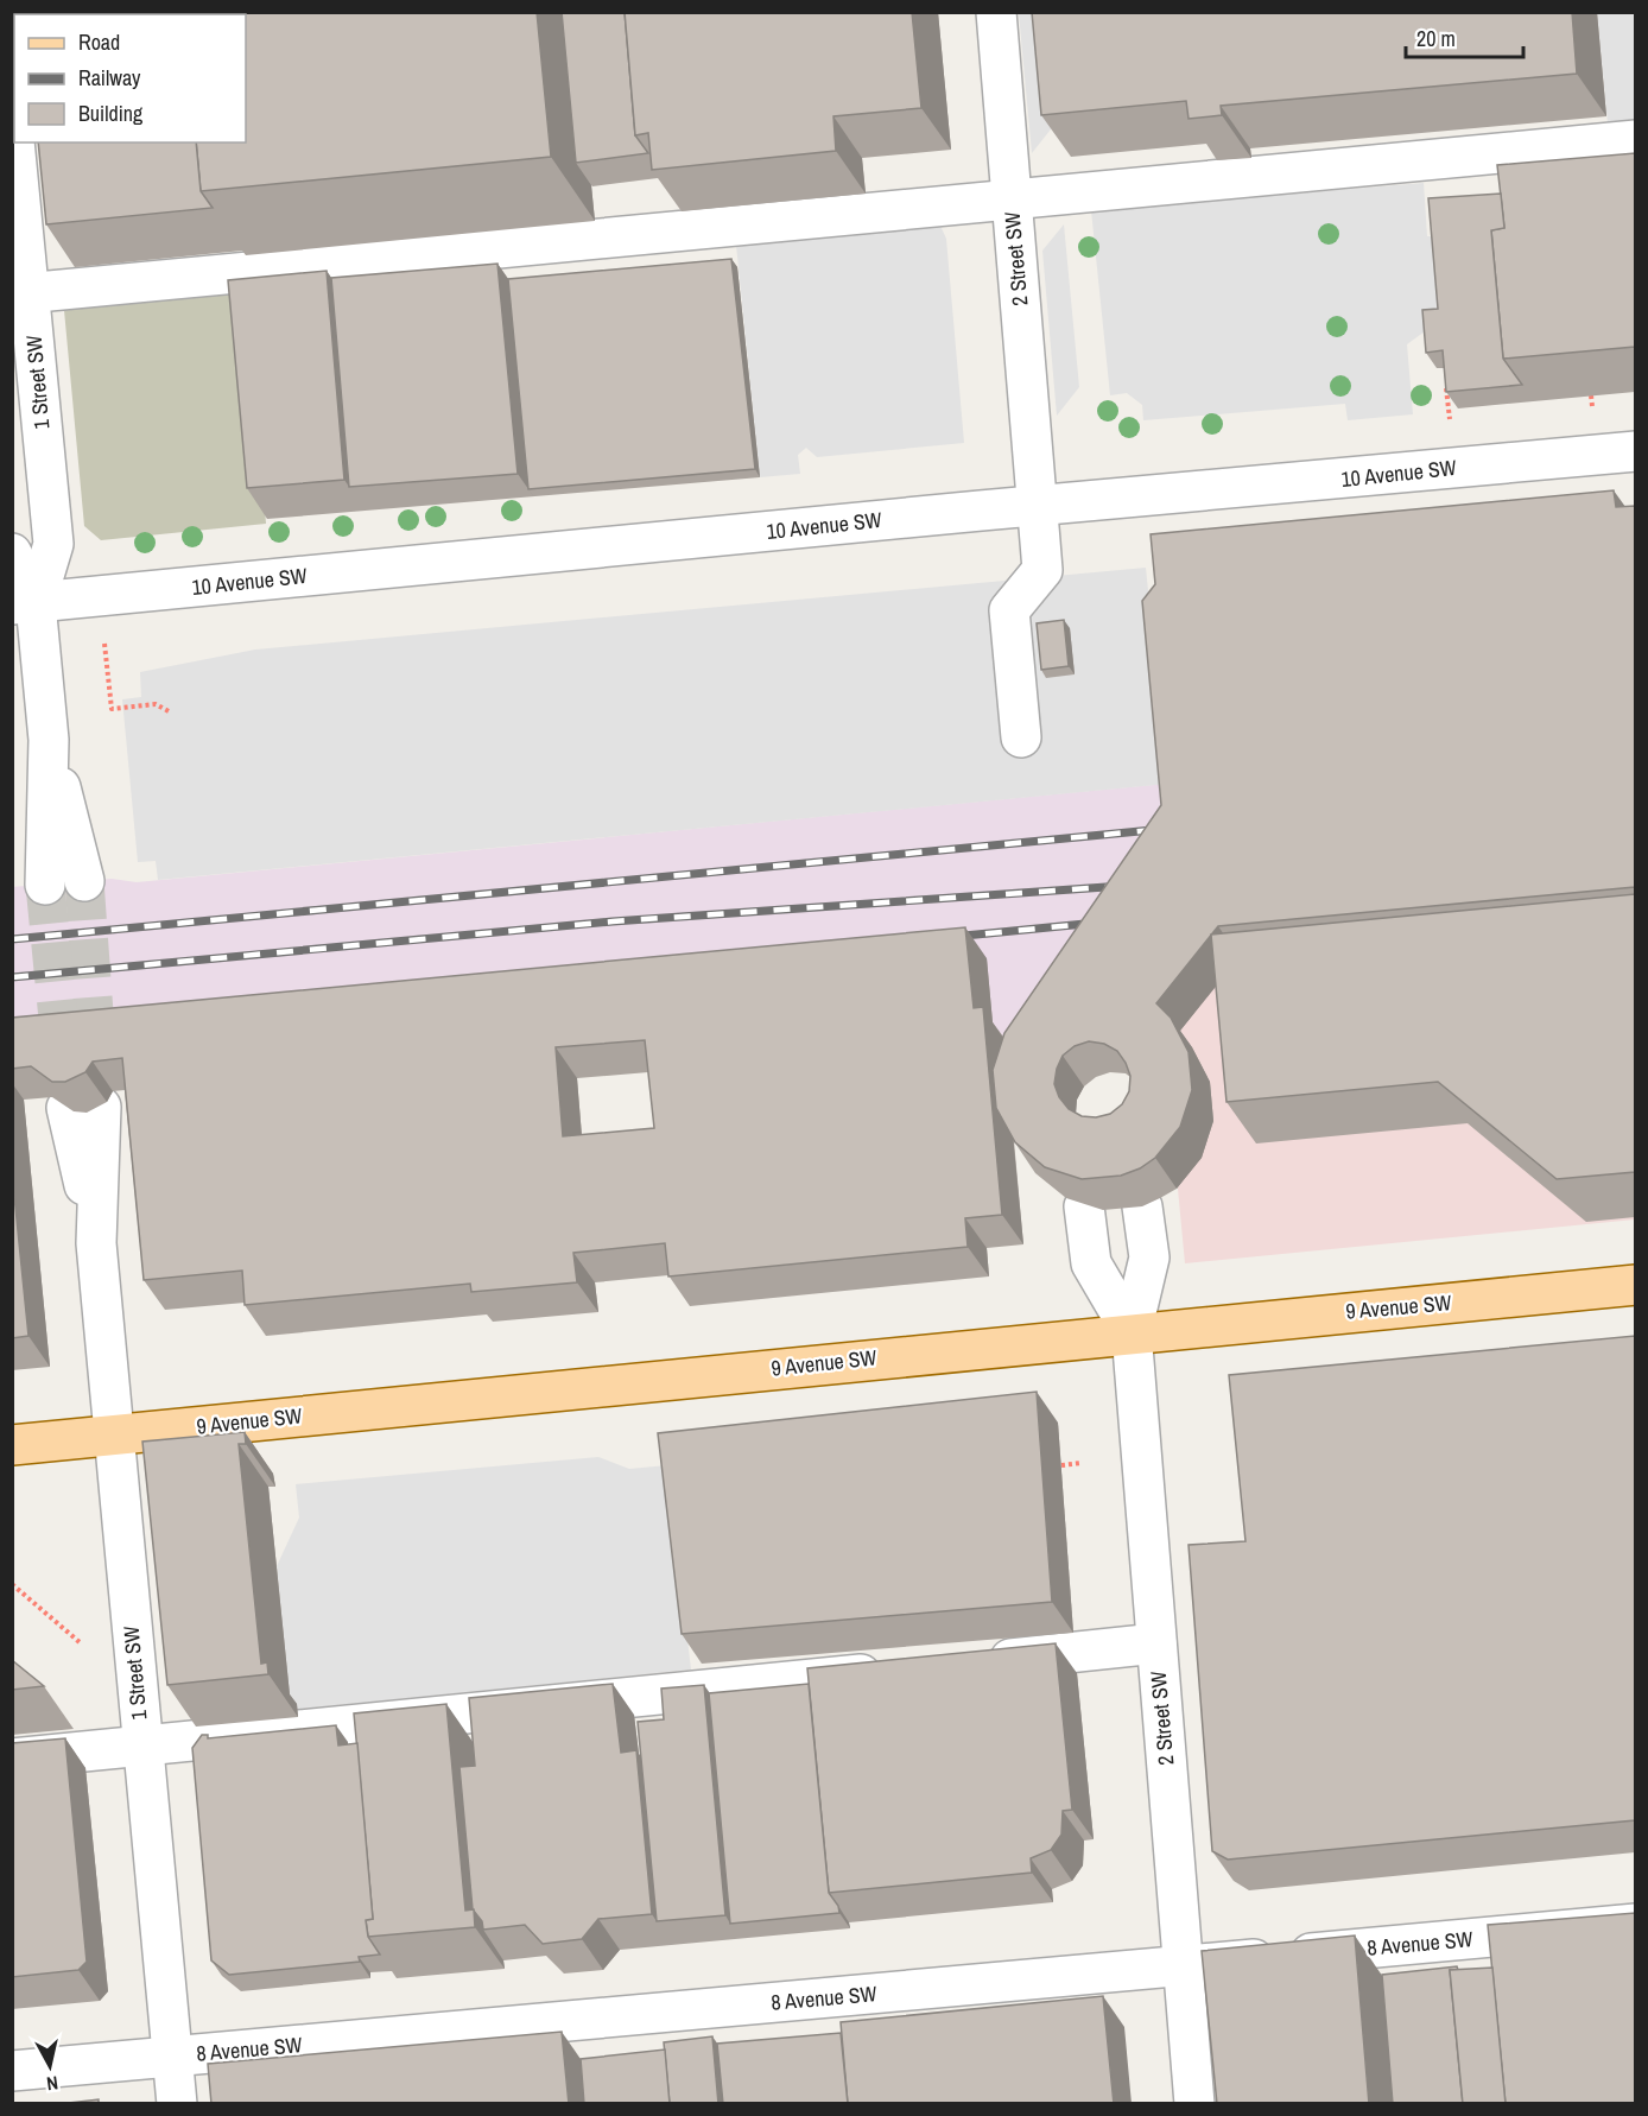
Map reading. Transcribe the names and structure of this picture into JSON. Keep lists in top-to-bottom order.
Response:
{
  "streets": {
    "main road": ["9 Avenue SW"],
    "street": [
      "2 Street SW",
      "1 Street SW",
      "10 Avenue SW",
      "8 Avenue SW"
    ]
  },
  "crossings": [
    ["2 Street SW", "10 Avenue SW"],
    ["2 Street SW", "9 Avenue SW"],
    ["2 Street SW", "8 Avenue SW"],
    ["1 Street SW", "10 Avenue SW"],
    ["1 Street SW", "9 Avenue SW"],
    ["1 Street SW", "8 Avenue SW"]
  ],
  "legend": ["Road", "Railway", "Building"],
  "scale_bar": "20 m",
  "north": "bottom"
}
